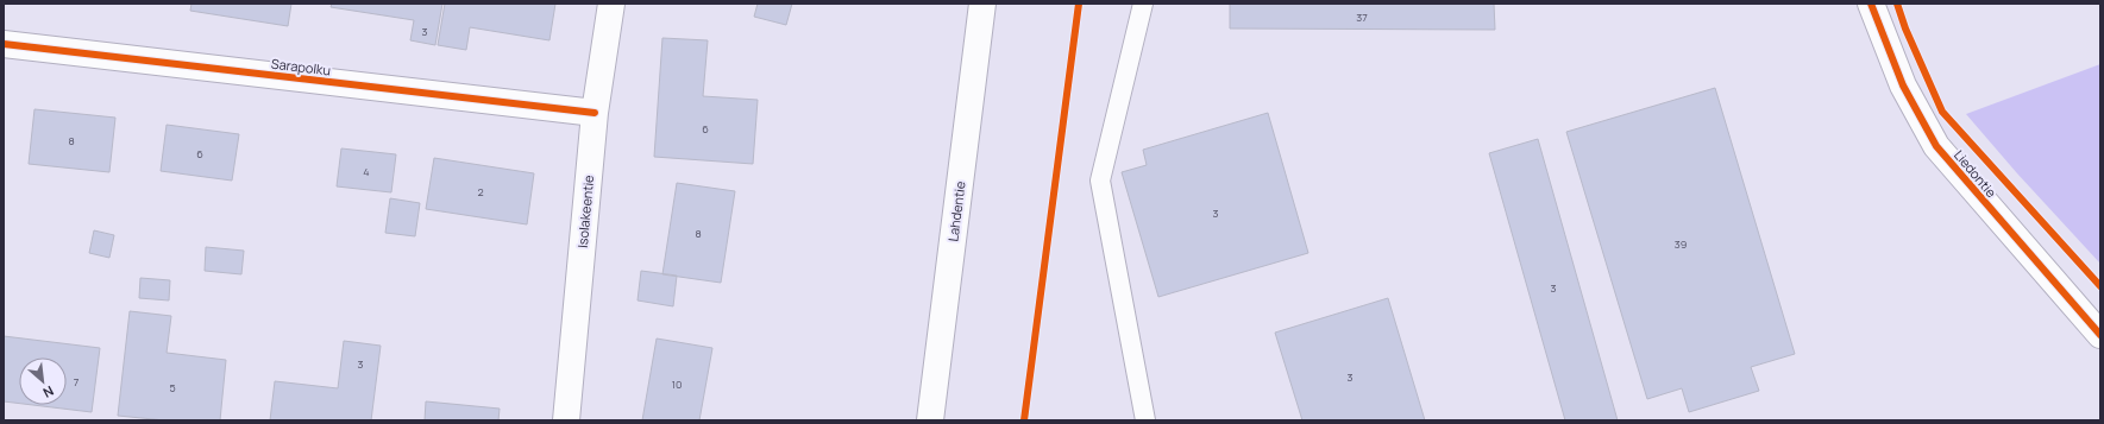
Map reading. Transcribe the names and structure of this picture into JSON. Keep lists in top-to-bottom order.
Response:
{
  "streets": {
    "street": [
      "Sarapolku",
      "Liedontie",
      "Isolakeentie",
      "Lahdentie"
    ]
  },
  "crossings": [
    ["Sarapolku", "Isolakeentie"]
  ],
  "house_numbers": [
    "37",
    "3",
    "6",
    "8",
    "6",
    "4",
    "2",
    "3",
    "8",
    "39",
    "3",
    "3",
    "3",
    "7",
    "10",
    "5"
  ],
  "north": "bottom right"
}
